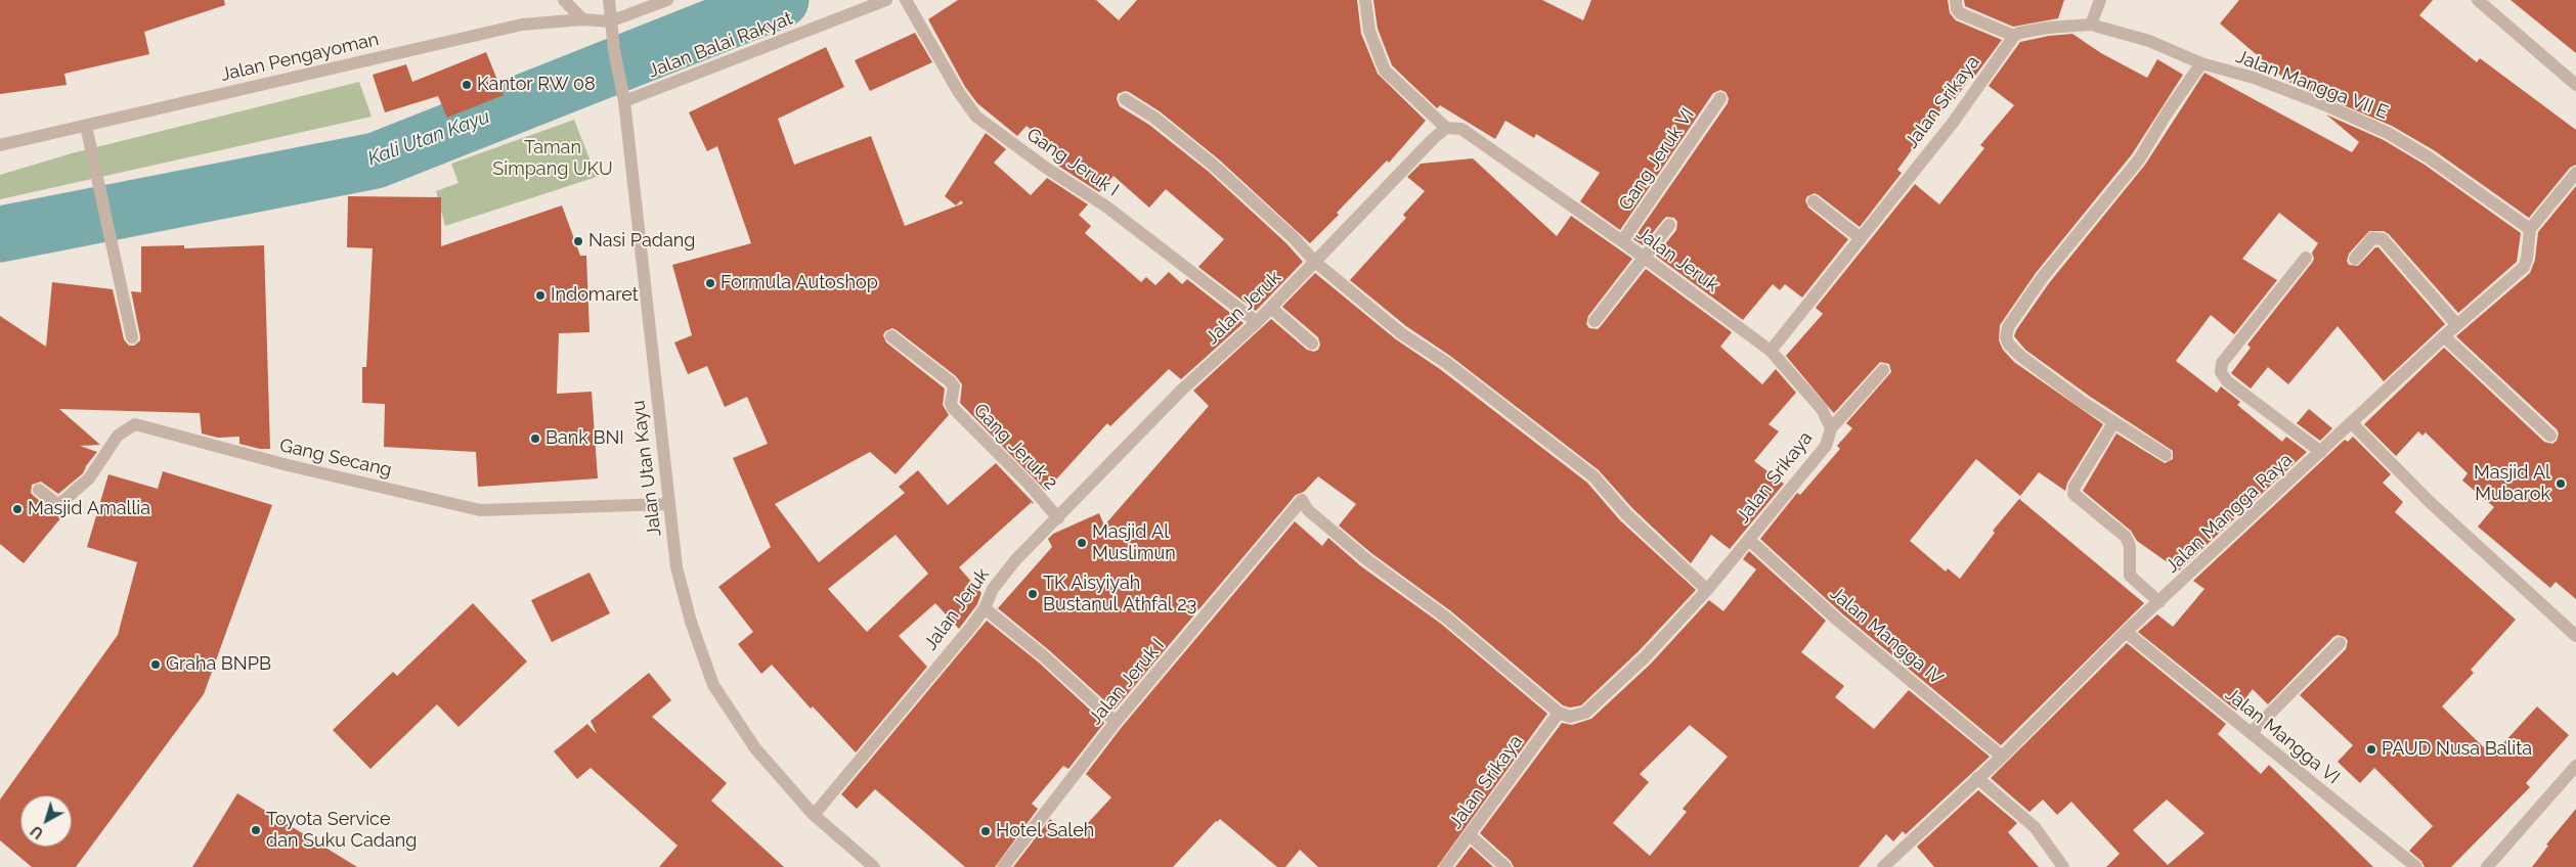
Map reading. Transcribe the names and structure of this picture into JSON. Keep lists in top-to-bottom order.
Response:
{
  "streets": {
    "street": [
      "Jalan Balai Rakyat",
      "Jalan Pengayoman",
      "Jalan Mangga VII E",
      "Jalan Srikaya",
      "Gang Jeruk VI",
      "Gang Jeruk I",
      "Jalan Jeruk",
      "Gang Jeruk 2",
      "Gang Secang",
      "Jalan Utan Kayu",
      "Jalan Mangga Raya",
      "Jalan Mangga IV",
      "Jalan Jeruk I",
      "Jalan Mangga VI"
    ]
  },
  "crossings": [
    ["Jalan Balai Rakyat", "Jalan Utan Kayu"],
    ["Jalan Pengayoman", "Jalan Utan Kayu"],
    ["Jalan Mangga VII E", "Jalan Mangga Raya"],
    ["Jalan Srikaya", "Jalan Jeruk"],
    ["Jalan Srikaya", "Jalan Mangga IV"],
    ["Jalan Srikaya", "Jalan Jeruk I"],
    ["Gang Jeruk VI", "Jalan Jeruk"],
    ["Gang Jeruk I", "Jalan Jeruk"],
    ["Jalan Jeruk", "Gang Jeruk 2"],
    ["Jalan Jeruk", "Jalan Utan Kayu"],
    ["Gang Secang", "Jalan Utan Kayu"],
    ["Jalan Mangga Raya", "Jalan Mangga IV"],
    ["Jalan Mangga Raya", "Jalan Mangga VI"]
  ],
  "water": ["Kali Utan Kayu"],
  "parks": ["Taman Simpang UKU"],
  "places": [
    "Kantor RW 08",
    "Nasi Padang",
    "Formula Autoshop",
    "Indomaret",
    "Bank BNI",
    "Masjid Al Mubarok",
    "Masjid Amallia",
    "Masjid Al Muslimun",
    "TK Aisyiyah Bustanul Athfal 23",
    "Graha BNPB",
    "PAUD Nusa Balita",
    "Toyota Service dan Suku Cadang",
    "Hotel Saleh"
  ],
  "north": "bottom left"
}
